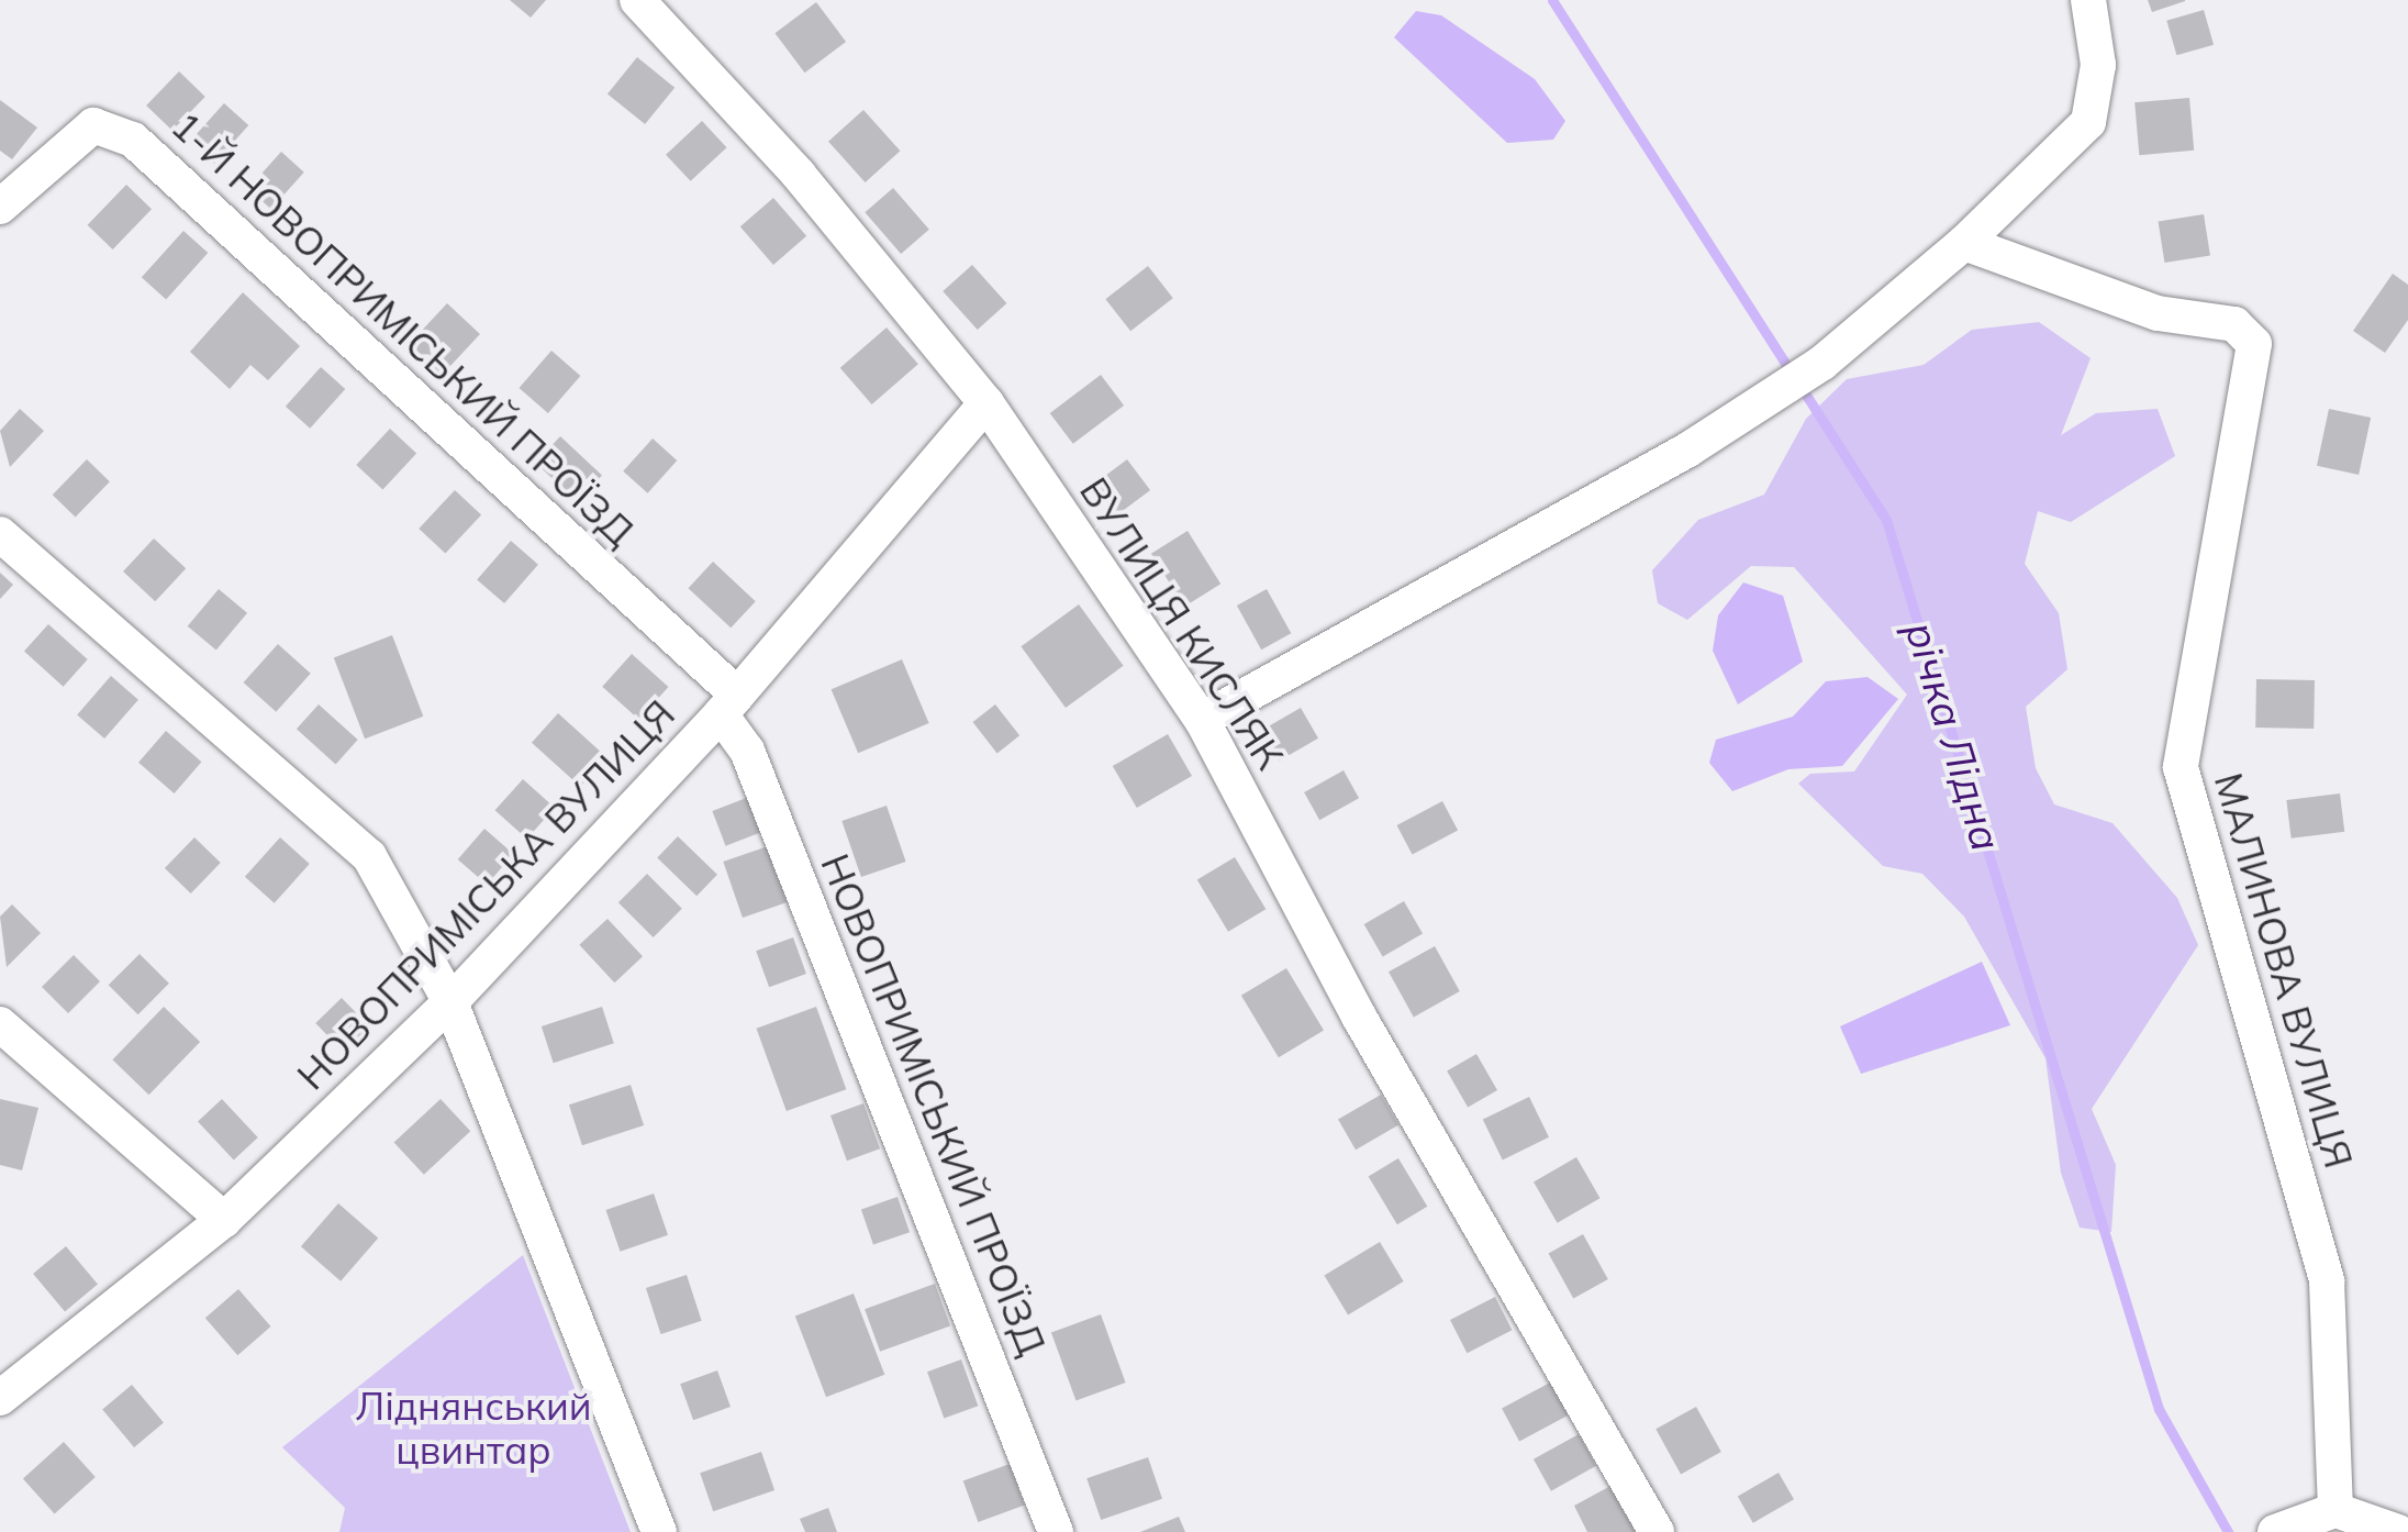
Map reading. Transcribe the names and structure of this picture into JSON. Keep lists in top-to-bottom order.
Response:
{
  "streets": {
    "street": [
      "1-Й НОВОПРИМІСЬКИЙ ПРОЇЗД",
      "ВУЛИЦЯ КИСЛЯК",
      "НОВОПРИМІСЬКА ВУЛИЦЯ",
      "МАЛИНОВА ВУЛИЦЯ",
      "НОВОПРИМІСЬКИЙ ПРОЇЗД"
    ]
  },
  "crossings": [
    ["1-Й НОВОПРИМІСЬКИЙ ПРОЇЗД", "НОВОПРИМІСЬКА ВУЛИЦЯ"],
    ["1-Й НОВОПРИМІСЬКИЙ ПРОЇЗД", "НОВОПРИМІСЬКИЙ ПРОЇЗД"],
    ["ВУЛИЦЯ КИСЛЯК", "НОВОПРИМІСЬКА ВУЛИЦЯ"],
    ["НОВОПРИМІСЬКА ВУЛИЦЯ", "НОВОПРИМІСЬКИЙ ПРОЇЗД"]
  ],
  "water": ["річка Лідна"],
  "parks": ["Ліднянський цвинтар"]
}
